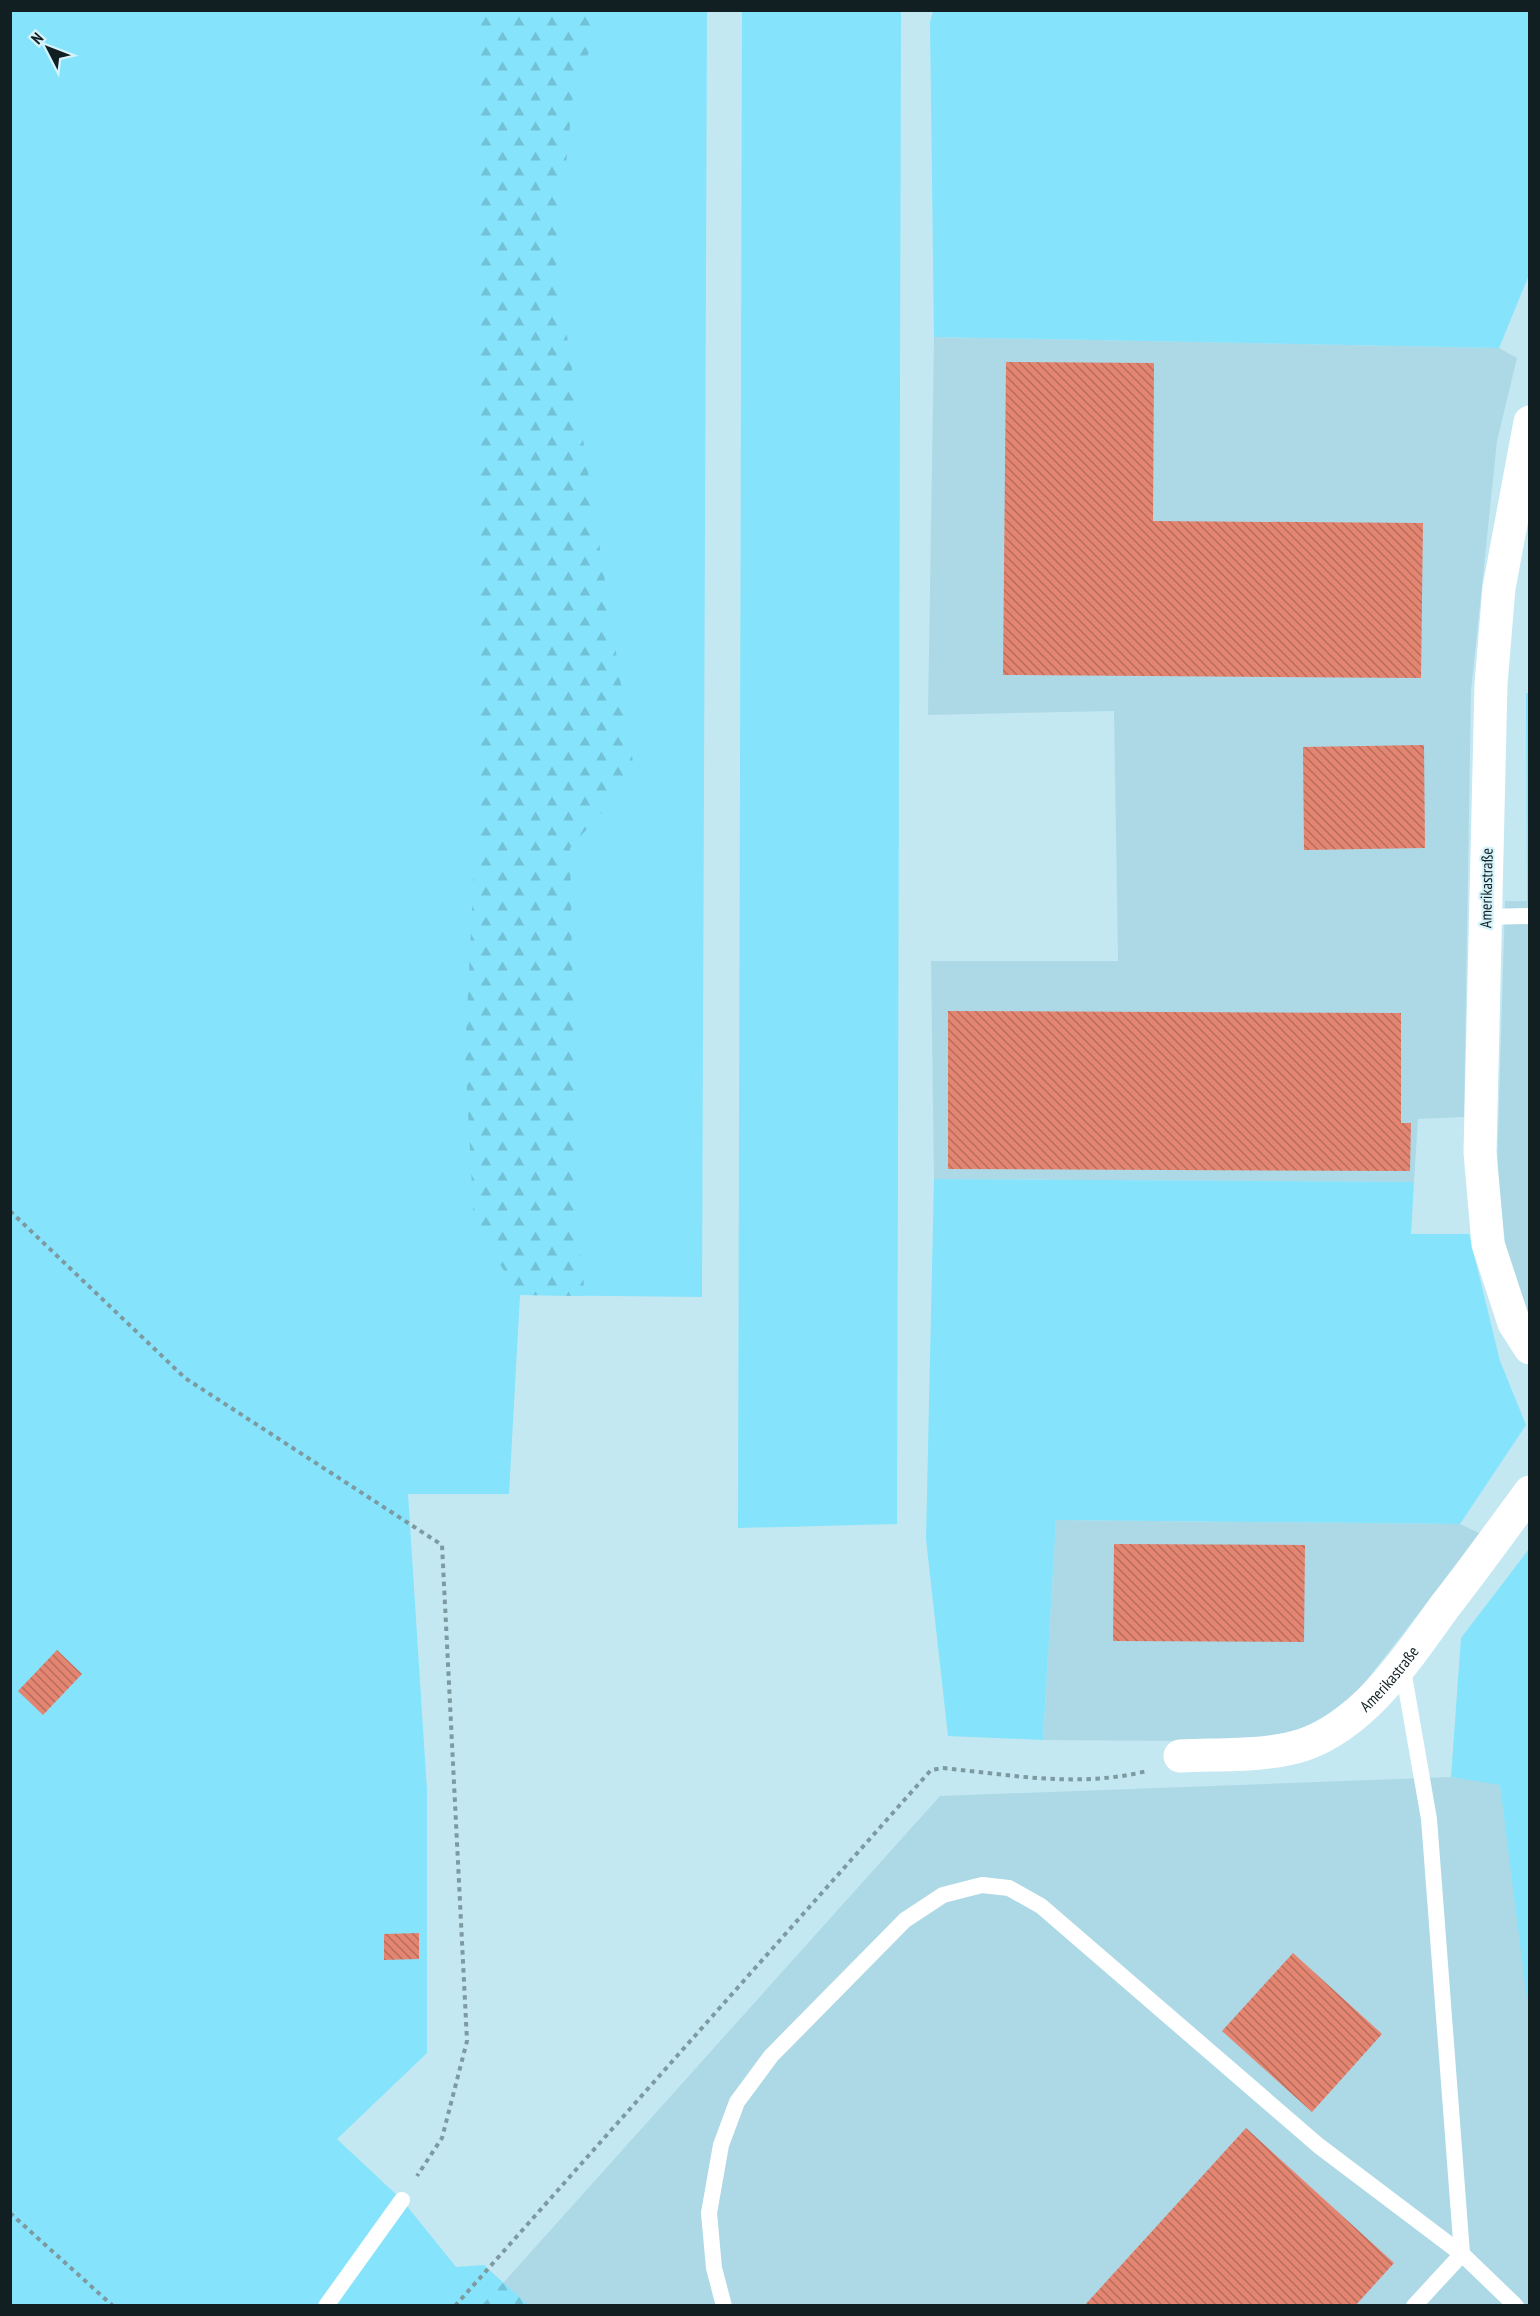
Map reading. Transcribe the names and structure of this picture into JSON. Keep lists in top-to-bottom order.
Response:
{
  "streets": {
    "street": ["Amerikastraße"]
  },
  "north": "top left"
}
